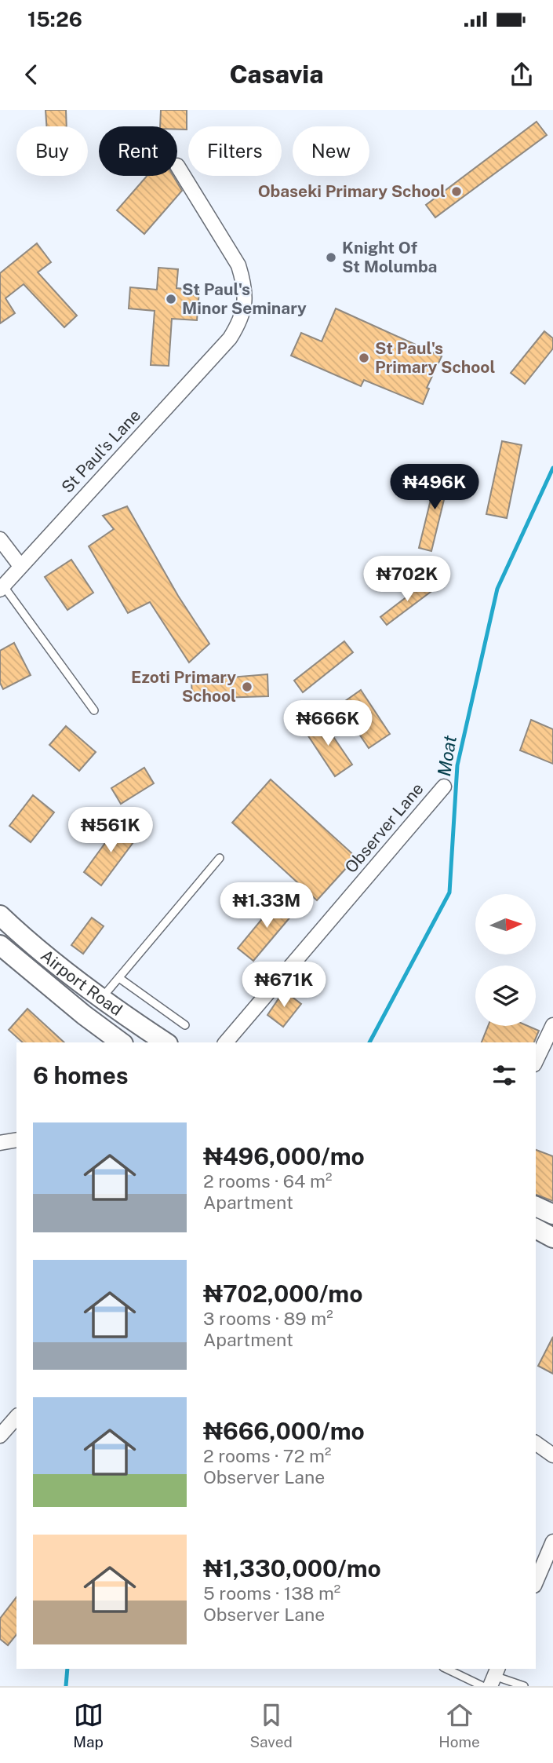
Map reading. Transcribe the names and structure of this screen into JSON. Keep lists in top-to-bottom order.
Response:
{
  "streets": {
    "main road": ["Airport Road"],
    "street": ["St Paul's Lane", "Observer Lane"]
  },
  "water": ["Moat"],
  "places": [
    "Obaseki Primary School",
    "Knight Of St Molumba",
    "St Paul's Minor Seminary",
    "St Paul's Primary School",
    "Ezoti Primary School"
  ],
  "north": "right",
  "page": {
    "status": "15:26",
    "header": "Casavia",
    "chip": [
      "Buy",
      "Rent",
      "Filters",
      "New"
    ],
    "price": [
      "₦496K",
      "₦702K",
      "₦666K",
      "₦561K",
      "₦1.33M",
      "₦671K"
    ],
    "heading": "6 homes",
    "list": [
      {
        "name": "₦496,000/mo",
        "note": "2 rooms · 64 m² · Apartment"
      },
      {
        "name": "₦702,000/mo",
        "note": "3 rooms · 89 m² · Apartment"
      },
      {
        "name": "₦666,000/mo",
        "note": "2 rooms · 72 m² · Observer Lane"
      },
      {
        "name": "₦1,330,000/mo",
        "note": "5 rooms · 138 m² · Observer Lane"
      }
    ],
    "tabs": ["Map", "Saved", "Home"]
  }
}
